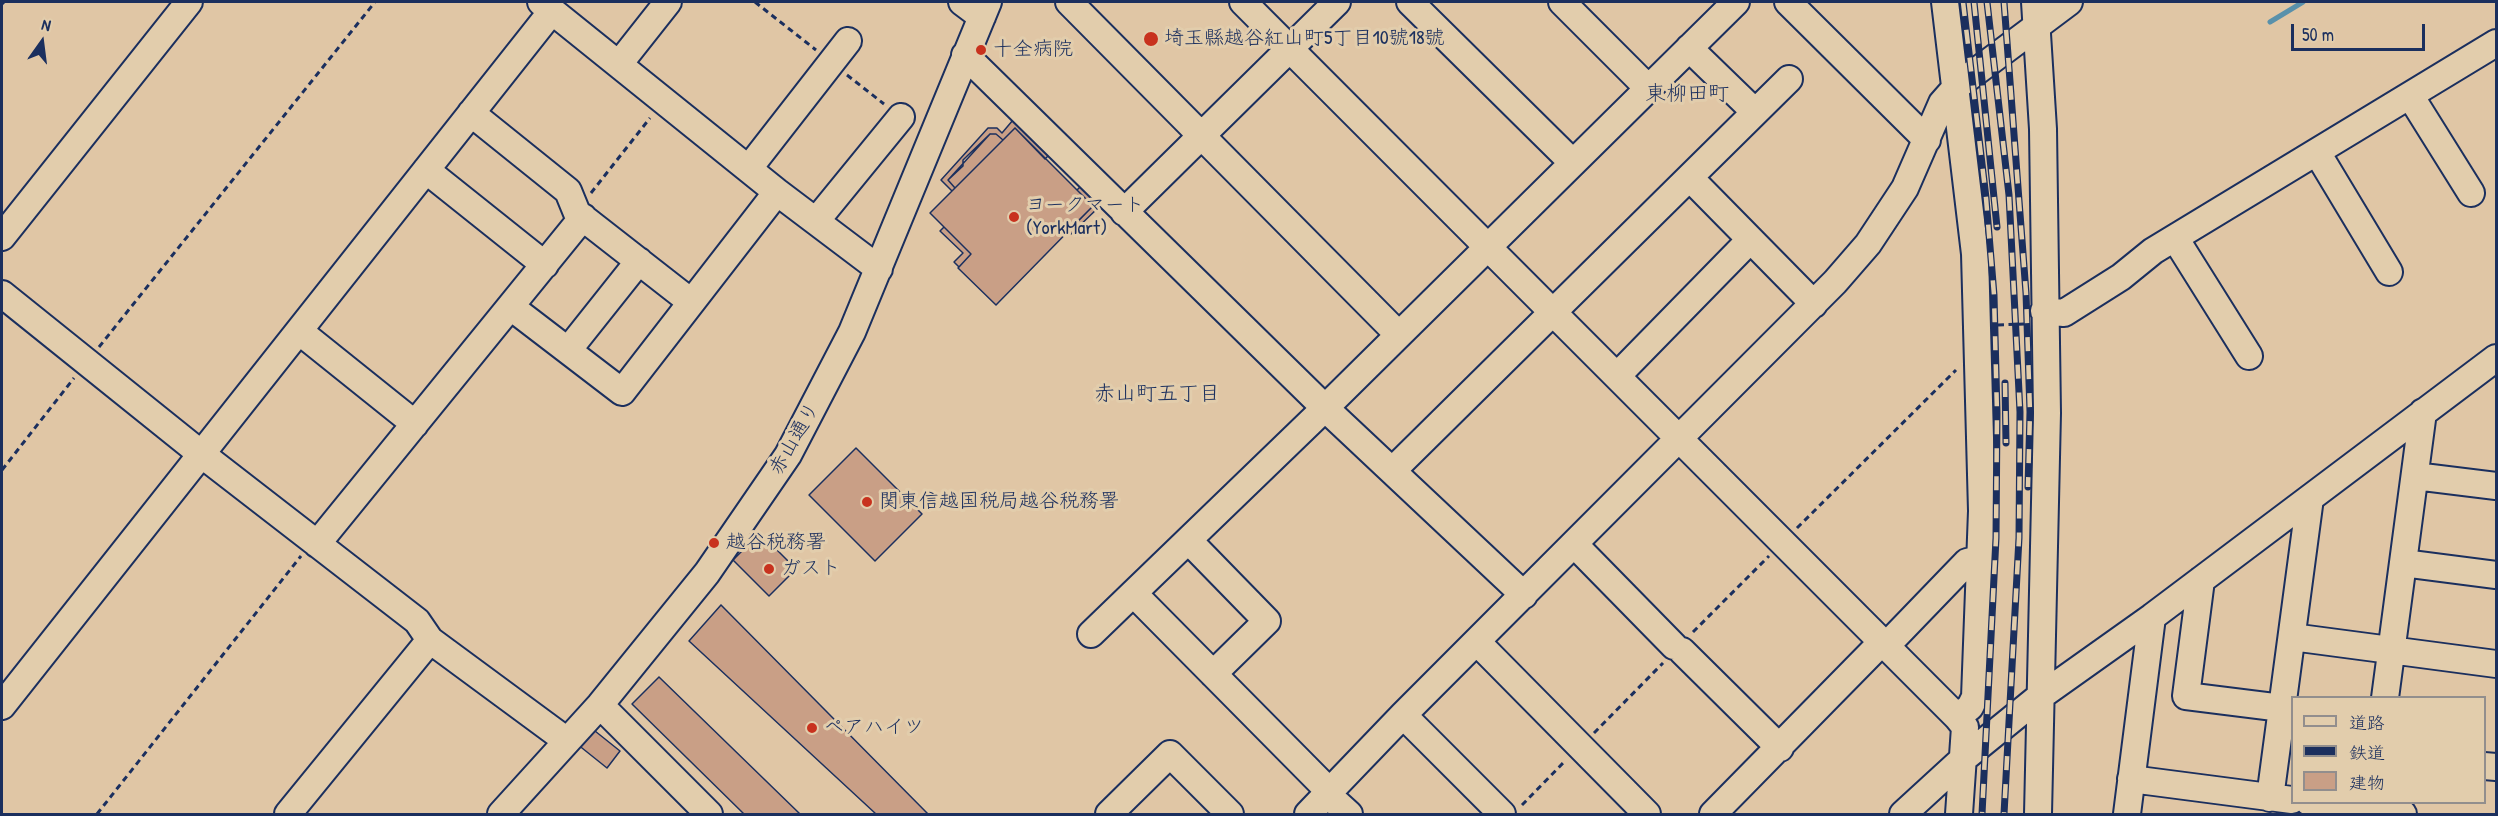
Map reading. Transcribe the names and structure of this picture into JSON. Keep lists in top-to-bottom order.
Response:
{
  "streets": {
    "street": ["赤山通り"]
  },
  "districts": ["東柳田町", "赤山町五丁目"],
  "places": [
    "埼玉縣越谷紅山町5丁目10號18號",
    "十全病院",
    "ヨークマート (YorkMart)",
    "関東信越国税局越谷税務署",
    "越谷税務署",
    "ガスト",
    "ペアハイツ"
  ],
  "legend": ["道路", "鉄道", "建物"],
  "scale_bar": "50 m",
  "north": "top"
}
